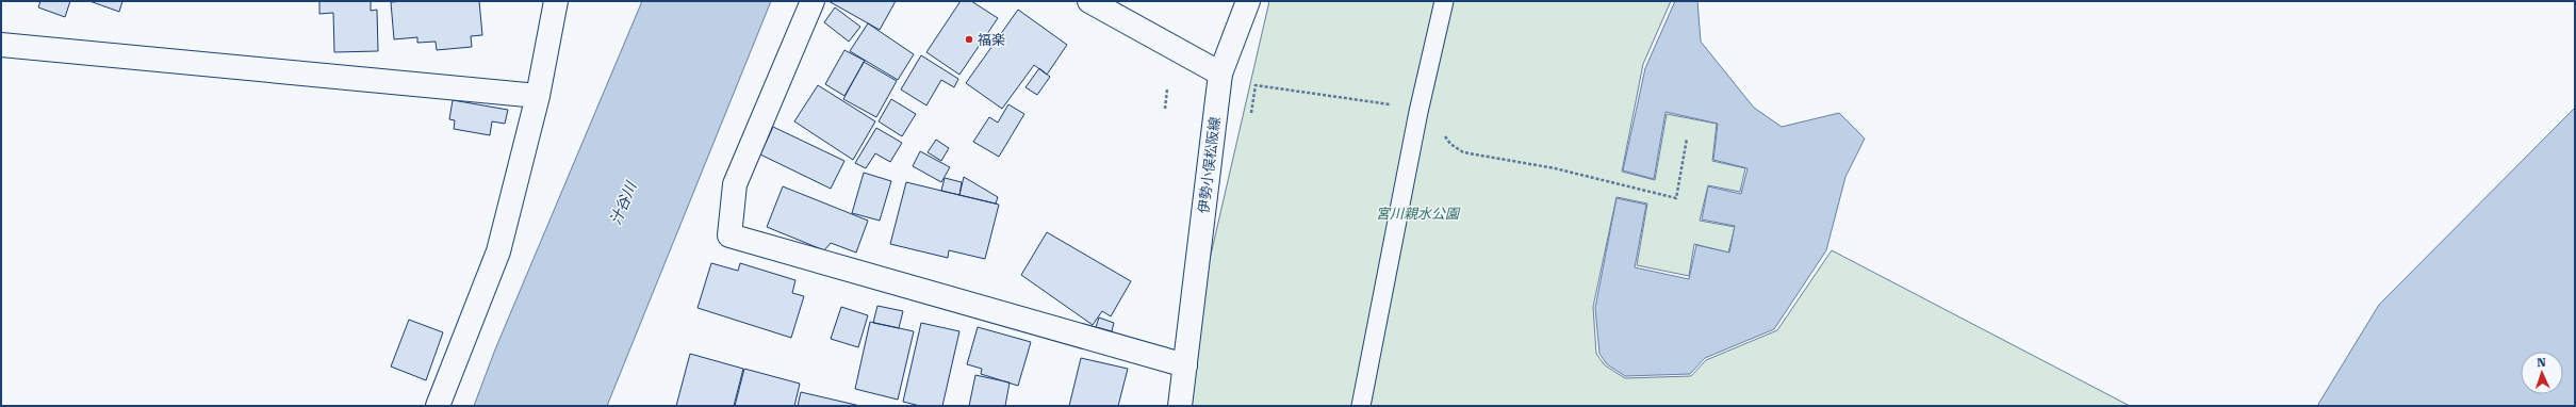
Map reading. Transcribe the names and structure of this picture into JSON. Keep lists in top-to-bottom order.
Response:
{
  "streets": {
    "street": ["伊勢小俣松阪線"]
  },
  "water": ["汁谷川"],
  "parks": ["宮川親水公園"],
  "places": ["福楽"],
  "north": "top"
}
